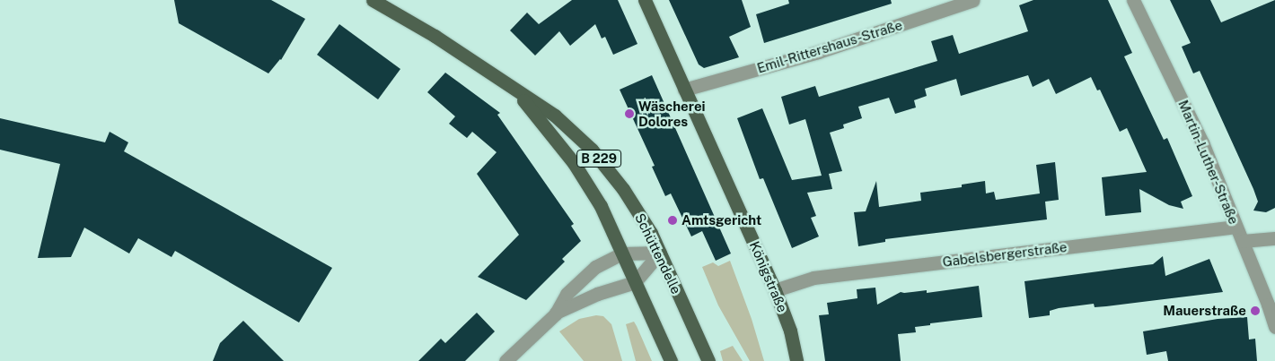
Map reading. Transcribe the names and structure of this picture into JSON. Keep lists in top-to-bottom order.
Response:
{
  "streets": {
    "main road": ["B 229", "Schüttendelle", "Königstraße"],
    "street": ["Emil-Rittershaus-Straße", "Martin-Luther-Straße", "Gabelsbergerstraße"]
  },
  "crossings": [
    ["Emil-Rittershaus-Straße", "Königstraße"],
    ["Martin-Luther-Straße", "Gabelsbergerstraße"],
    ["Gabelsbergerstraße", "Königstraße"]
  ],
  "places": ["Wäscherei Dolores", "Amtsgericht", "Mauerstraße"]
}
